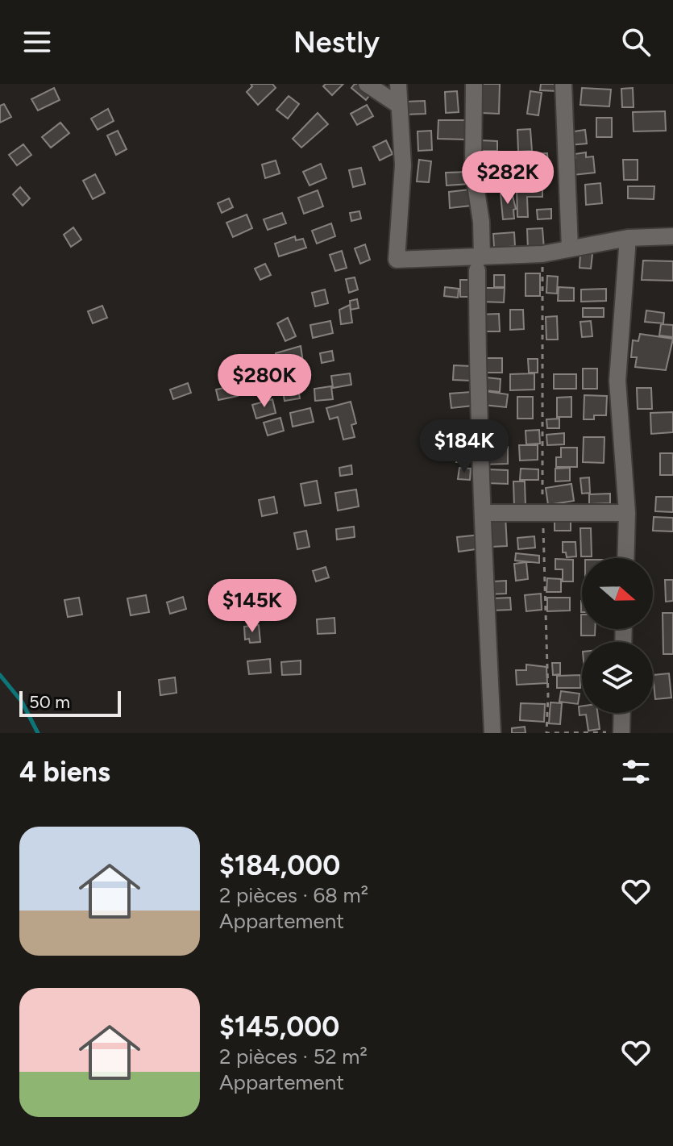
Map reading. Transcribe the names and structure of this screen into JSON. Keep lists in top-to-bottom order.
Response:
{
  "scale_bar": "50 m",
  "north": "right",
  "page": {
    "header": "Nestly",
    "price": [
      "$282K",
      "$280K",
      "$184K",
      "$145K"
    ],
    "scale": "50 m",
    "heading": "4 biens",
    "list": [
      {
        "name": "$184,000",
        "note": "2 pièces · 68 m² · Appartement"
      },
      {
        "name": "$145,000",
        "note": "2 pièces · 52 m² · Appartement"
      }
    ]
  }
}
